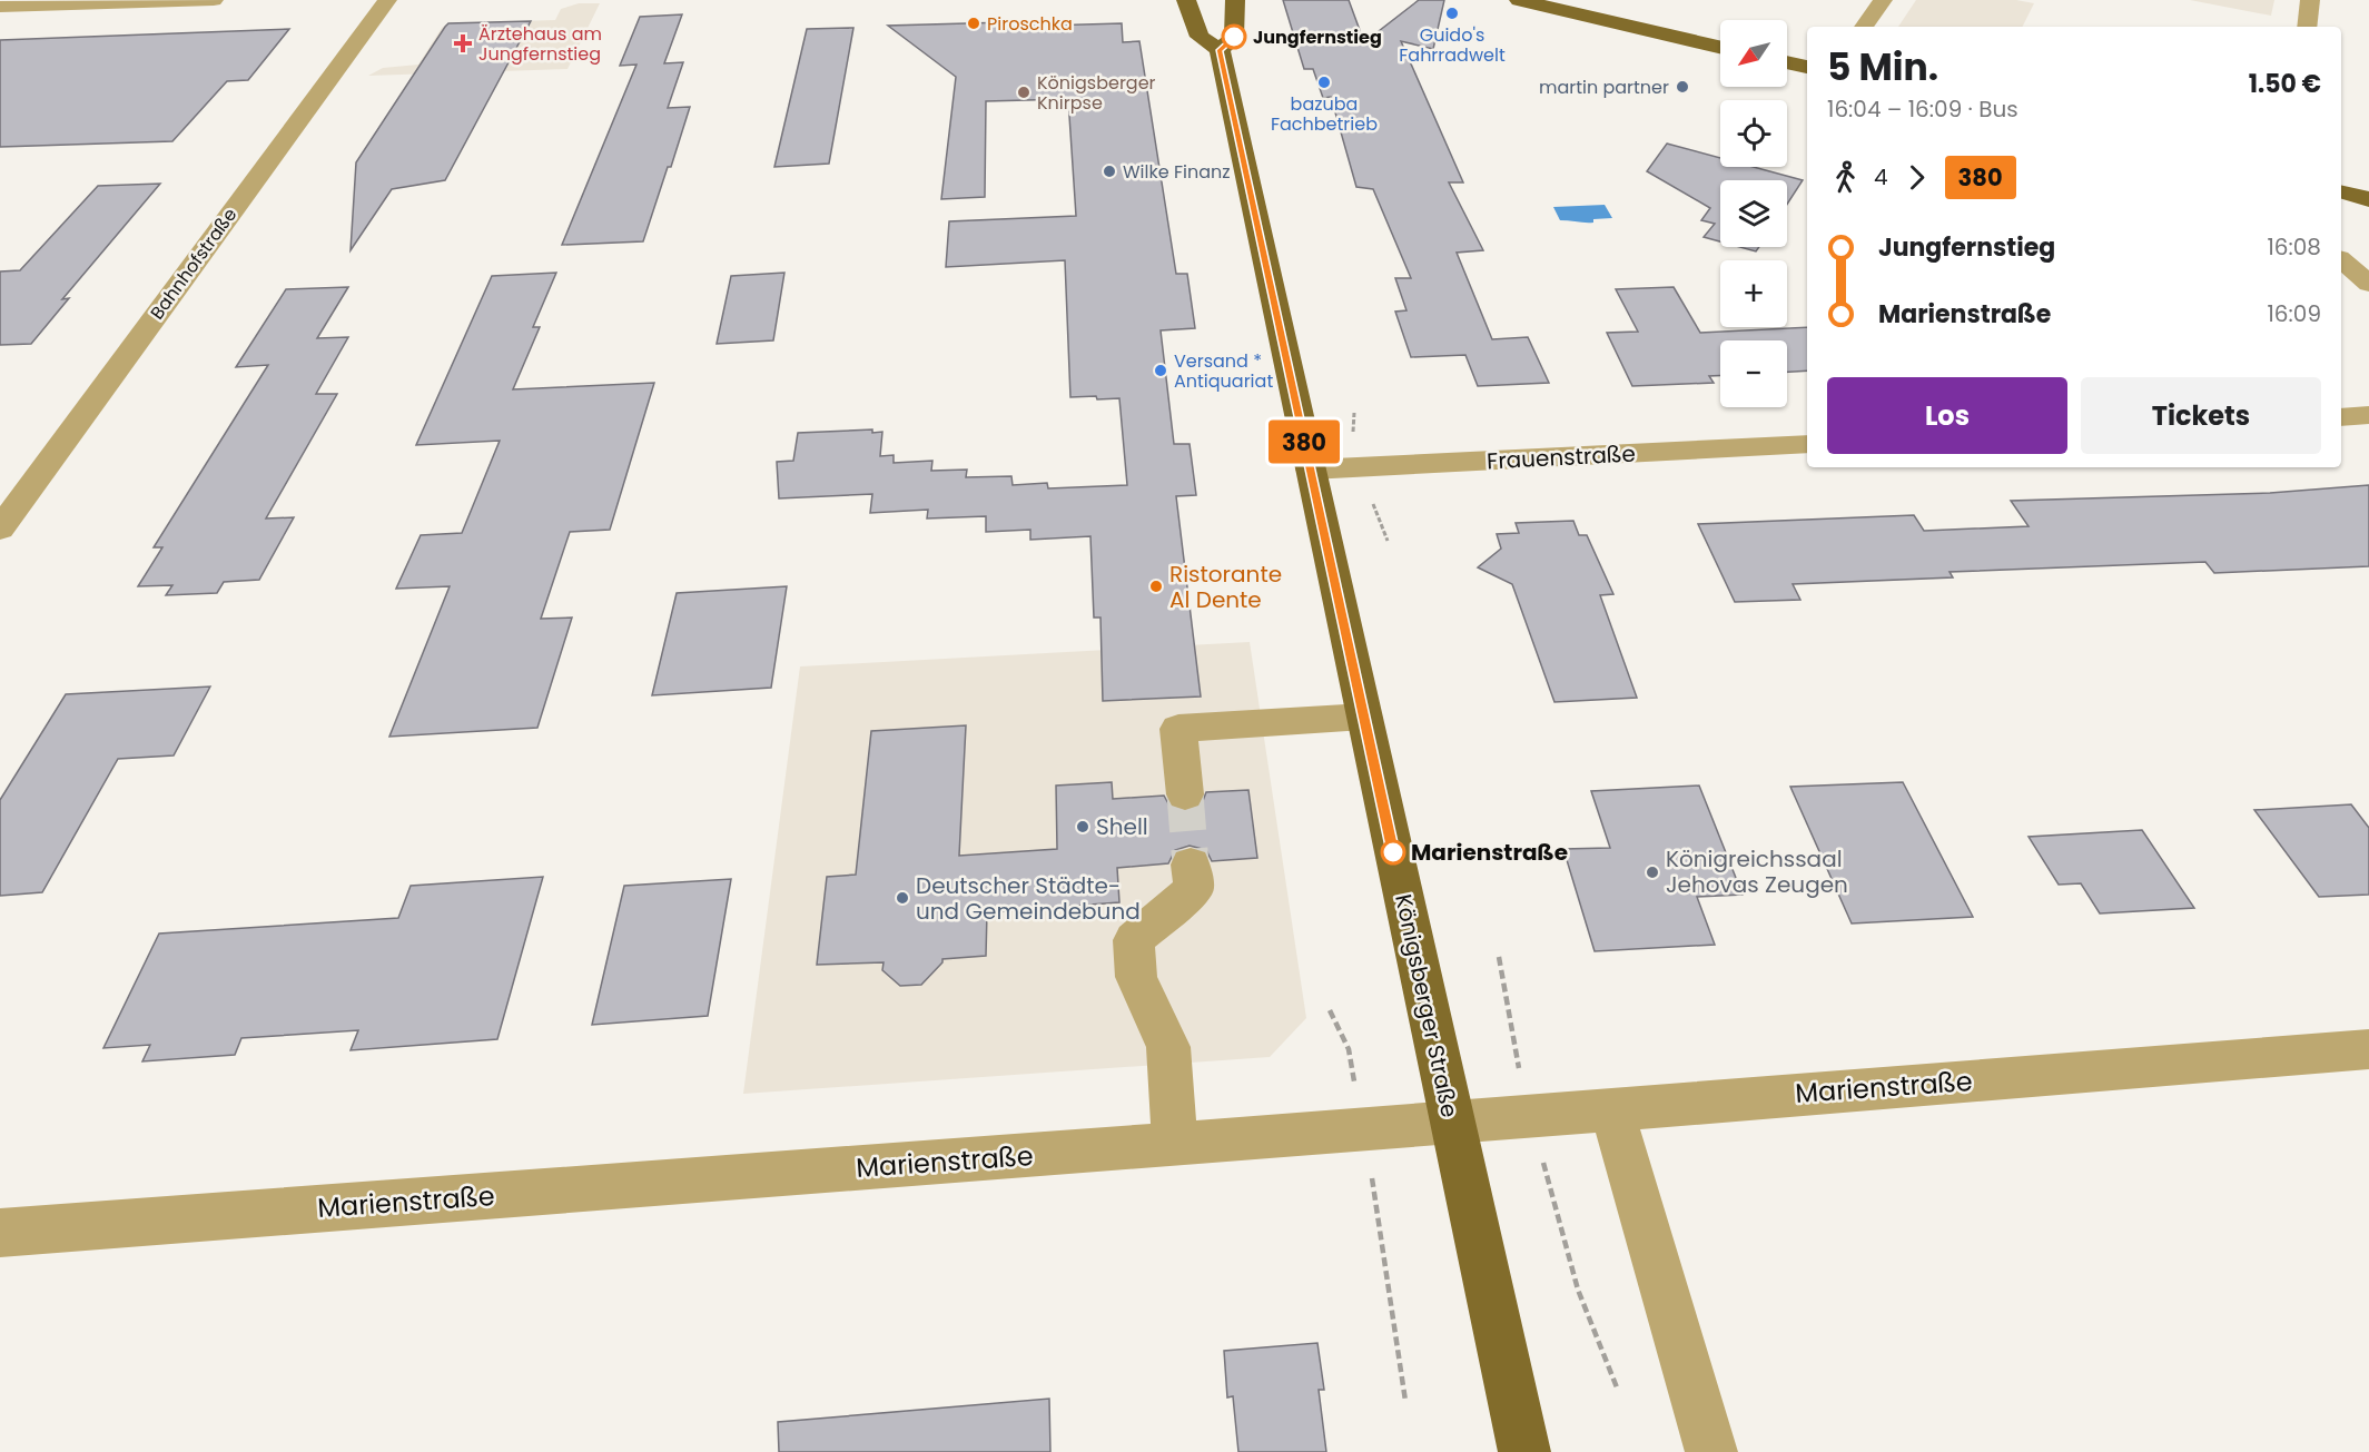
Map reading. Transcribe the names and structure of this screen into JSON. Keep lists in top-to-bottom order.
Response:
{
  "streets": {
    "main road": ["Königsberger Straße"],
    "street": ["Bahnhofstraße", "Frauenstraße", "Marienstraße"]
  },
  "crossings": [
    ["Frauenstraße", "Königsberger Straße"],
    ["Königsberger Straße", "Marienstraße"]
  ],
  "places": {
    "other": [
      "Guido's Fahrradwelt",
      "Piroschka",
      "Jungfernstieg",
      "bazuba Fachbetrieb",
      "martin partner",
      "Königsberger Knirpse",
      "Wilke Finanz",
      "Versand * Antiquariat",
      "Ristorante Al Dente",
      "Shell",
      "Marienstraße",
      "Königreichssaal Jehovas Zeugen",
      "Deutscher Städte- und Gemeindebund"
    ],
    "health": ["Ärztehaus am Jungfernstieg"]
  },
  "lines": ["bus line 380"],
  "north": "bottom left",
  "page": {
    "on_map": "380",
    "map_buttons": ["+", "−"],
    "heading": ["5 Min.", "16:04 – 16:09 · Bus", "1.50 €"],
    "legs": ["4", "380"],
    "list": [
      {
        "name": "Jungfernstieg",
        "value": "16:08"
      },
      {
        "name": "Marienstraße",
        "value": "16:09"
      }
    ],
    "buttons": ["Los", "Tickets"]
  }
}
